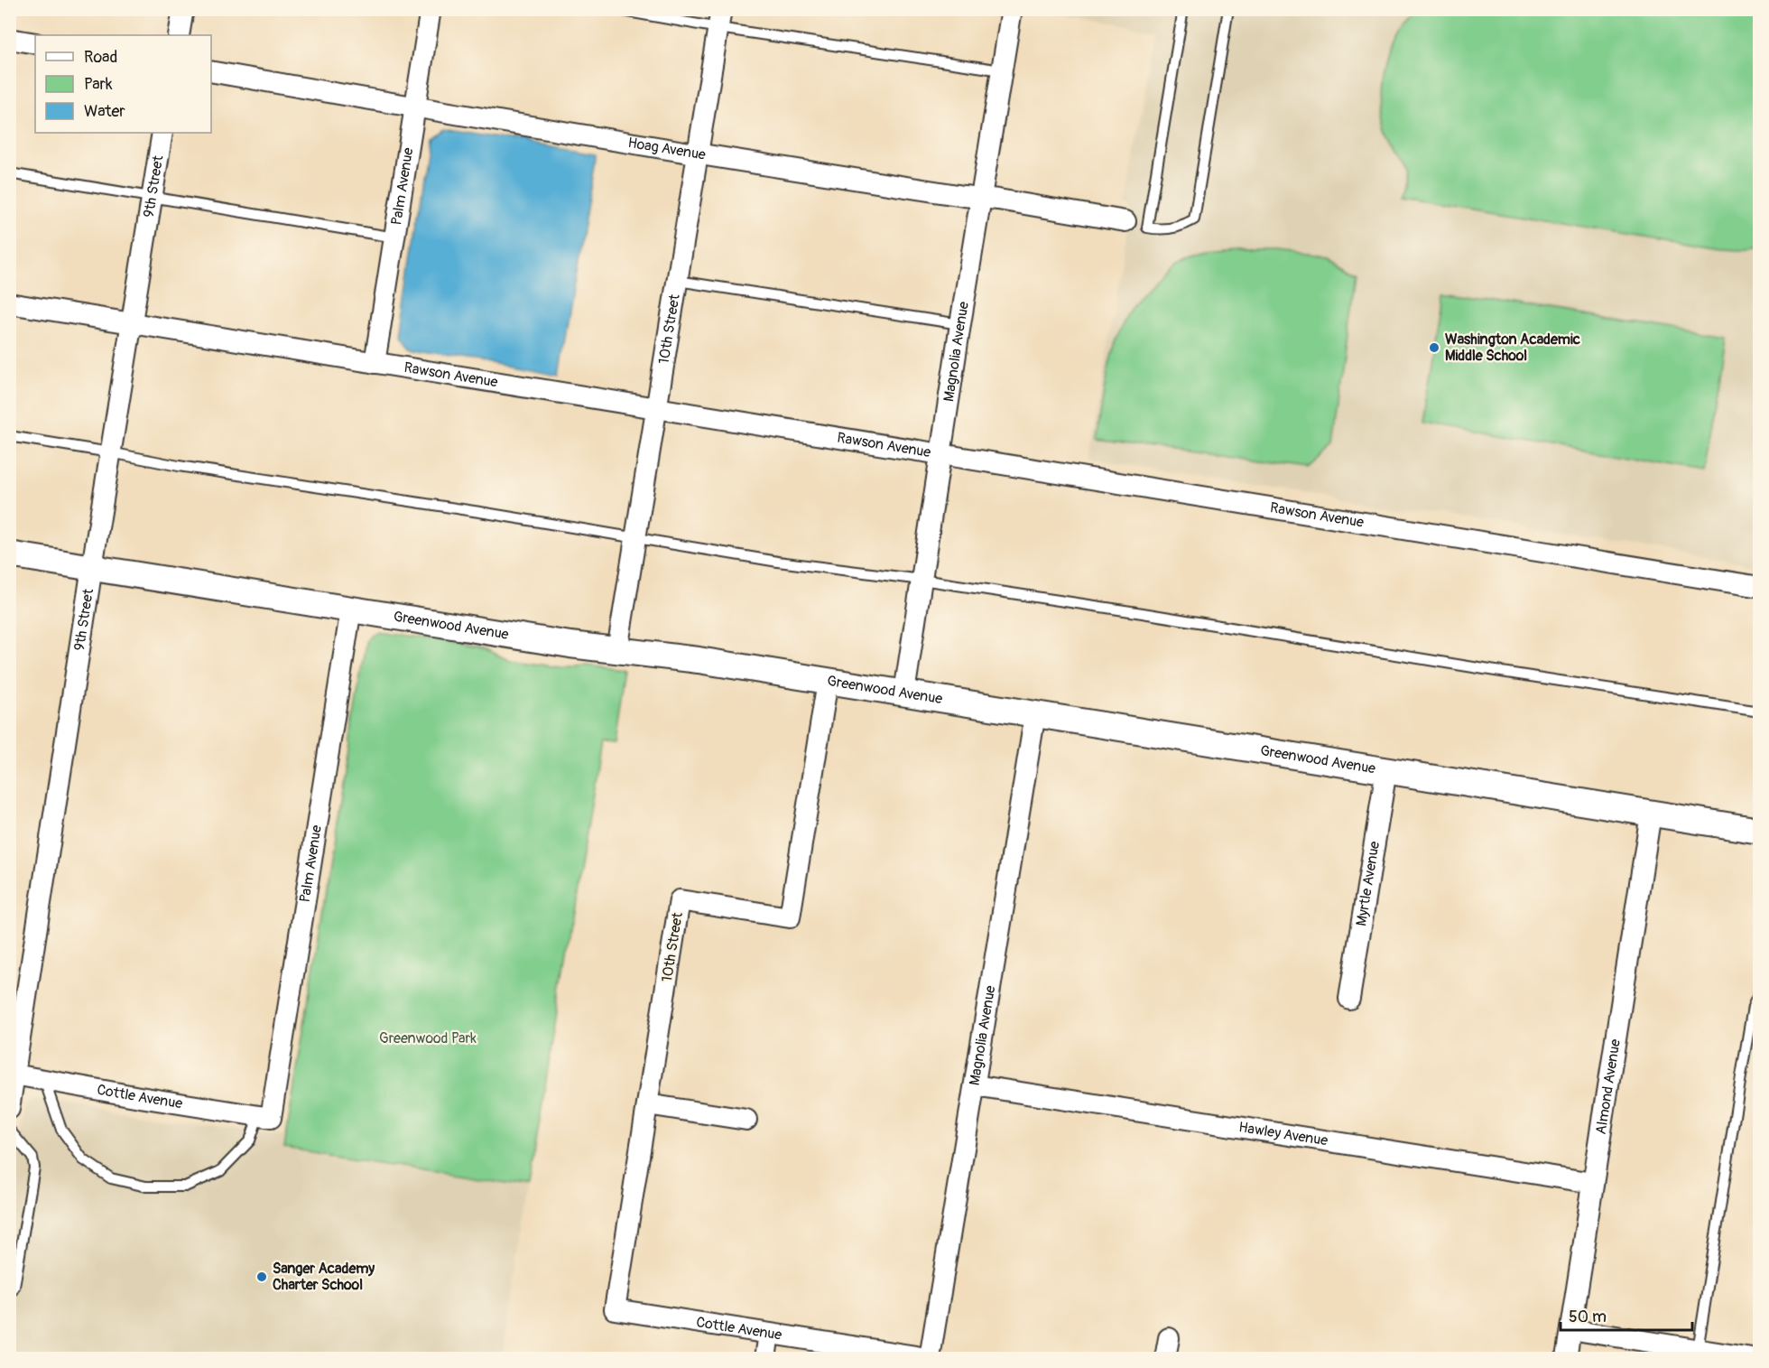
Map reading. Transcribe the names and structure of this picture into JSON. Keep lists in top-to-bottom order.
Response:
{
  "streets": {
    "street": [
      "Hoag Avenue",
      "9th Street",
      "Palm Avenue",
      "10th Street",
      "Magnolia Avenue",
      "Rawson Avenue",
      "Greenwood Avenue",
      "Myrtle Avenue",
      "Almond Avenue",
      "Cottle Avenue",
      "Hawley Avenue"
    ]
  },
  "crossings": [
    ["Hoag Avenue", "Palm Avenue"],
    ["Hoag Avenue", "10th Street"],
    ["Hoag Avenue", "Magnolia Avenue"],
    ["9th Street", "Rawson Avenue"],
    ["9th Street", "Greenwood Avenue"],
    ["9th Street", "Cottle Avenue"],
    ["Palm Avenue", "Rawson Avenue"],
    ["Palm Avenue", "Greenwood Avenue"],
    ["Palm Avenue", "Cottle Avenue"],
    ["10th Street", "Rawson Avenue"],
    ["10th Street", "Greenwood Avenue"],
    ["10th Street", "Cottle Avenue"],
    ["Magnolia Avenue", "Rawson Avenue"],
    ["Magnolia Avenue", "Greenwood Avenue"],
    ["Magnolia Avenue", "Cottle Avenue"],
    ["Magnolia Avenue", "Hawley Avenue"],
    ["Greenwood Avenue", "Myrtle Avenue"],
    ["Greenwood Avenue", "Almond Avenue"],
    ["Almond Avenue", "Hawley Avenue"]
  ],
  "parks": ["Greenwood Park"],
  "places": ["Washington Academic Middle School", "Sanger Academy Charter School"],
  "legend": ["Road", "Park", "Water"],
  "scale_bar": "50 m"
}
